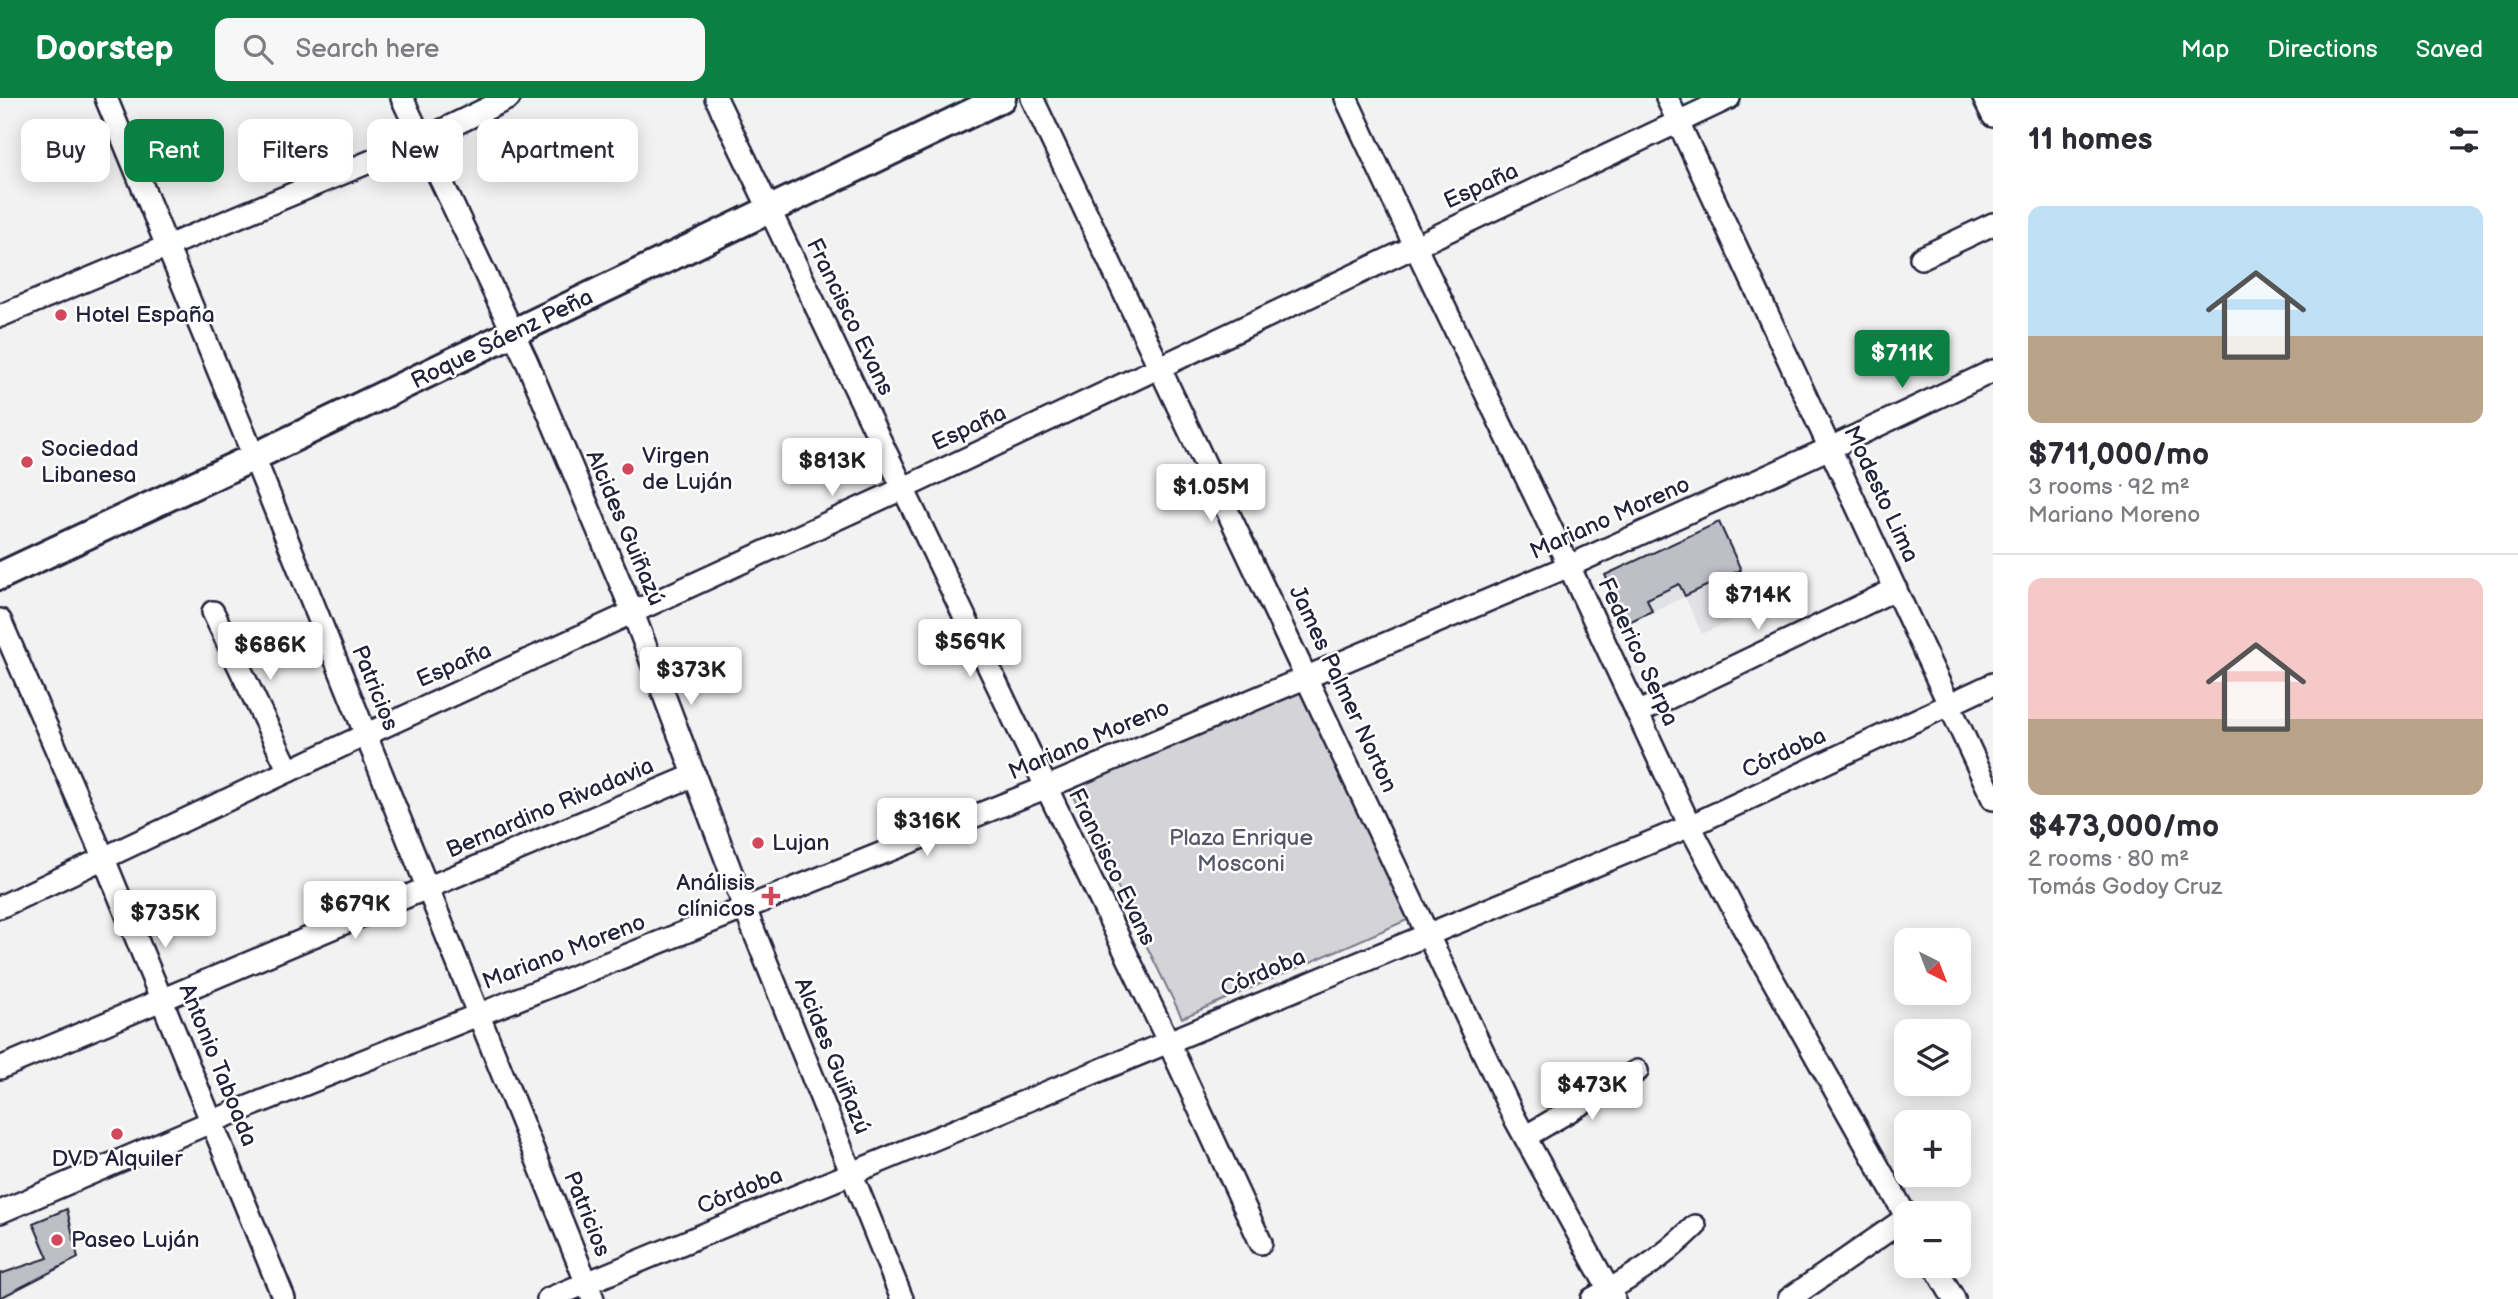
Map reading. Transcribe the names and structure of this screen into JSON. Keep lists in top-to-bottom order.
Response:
{
  "streets": {
    "main road": ["Roque Sáenz Peña"],
    "street": [
      "España",
      "Francisco Evans",
      "Modesto Lima",
      "Mariano Moreno",
      "Alcides Guiñazú",
      "Federico Serpa",
      "Patricios",
      "James Palmer Norton",
      "Córdoba",
      "Bernardino Rivadavia",
      "Antonio Taboada"
    ]
  },
  "crossings": [
    ["España", "Francisco Evans"],
    ["España", "Modesto Lima"],
    ["España", "Alcides Guiñazú"],
    ["España", "Federico Serpa"],
    ["España", "Patricios"],
    ["España", "James Palmer Norton"],
    ["España", "Antonio Taboada"],
    ["Francisco Evans", "Roque Sáenz Peña"],
    ["Francisco Evans", "Mariano Moreno"],
    ["Francisco Evans", "Córdoba"],
    ["Roque Sáenz Peña", "Alcides Guiñazú"],
    ["Roque Sáenz Peña", "Patricios"],
    ["Modesto Lima", "Mariano Moreno"],
    ["Modesto Lima", "Córdoba"],
    ["Mariano Moreno", "Alcides Guiñazú"],
    ["Mariano Moreno", "Federico Serpa"],
    ["Mariano Moreno", "Patricios"],
    ["Mariano Moreno", "James Palmer Norton"],
    ["Mariano Moreno", "Antonio Taboada"],
    ["Alcides Guiñazú", "Córdoba"],
    ["Alcides Guiñazú", "Bernardino Rivadavia"],
    ["Federico Serpa", "Córdoba"],
    ["Patricios", "Córdoba"],
    ["Patricios", "Bernardino Rivadavia"],
    ["James Palmer Norton", "Córdoba"],
    ["Bernardino Rivadavia", "Antonio Taboada"]
  ],
  "parks": ["Plaza Enrique Mosconi"],
  "places": {
    "other": [
      "Hotel España",
      "Sociedad Libanesa",
      "Virgen de Luján",
      "Lujan",
      "DVD Alquiler",
      "Paseo Luján"
    ],
    "health": ["Análisis clínicos"]
  },
  "north": "bottom right",
  "page": {
    "header": "Doorstep",
    "search": "Search here",
    "nav": ["Map", "Directions", "Saved"],
    "heading": "11 homes",
    "chip": [
      "Buy",
      "Rent",
      "Filters",
      "New",
      "Apartment"
    ],
    "list": [
      {
        "name": "$711,000/mo",
        "note": "3 rooms · 92 m² · Mariano Moreno"
      },
      {
        "name": "$473,000/mo",
        "note": "2 rooms · 80 m² · Tomás Godoy Cruz"
      }
    ],
    "price": [
      "$711K",
      "$813K",
      "$1.05M",
      "$714K",
      "$569K",
      "$686K",
      "$373K",
      "$316K",
      "$679K",
      "$735K",
      "$473K"
    ],
    "map_buttons": ["+", "−"]
  }
}
